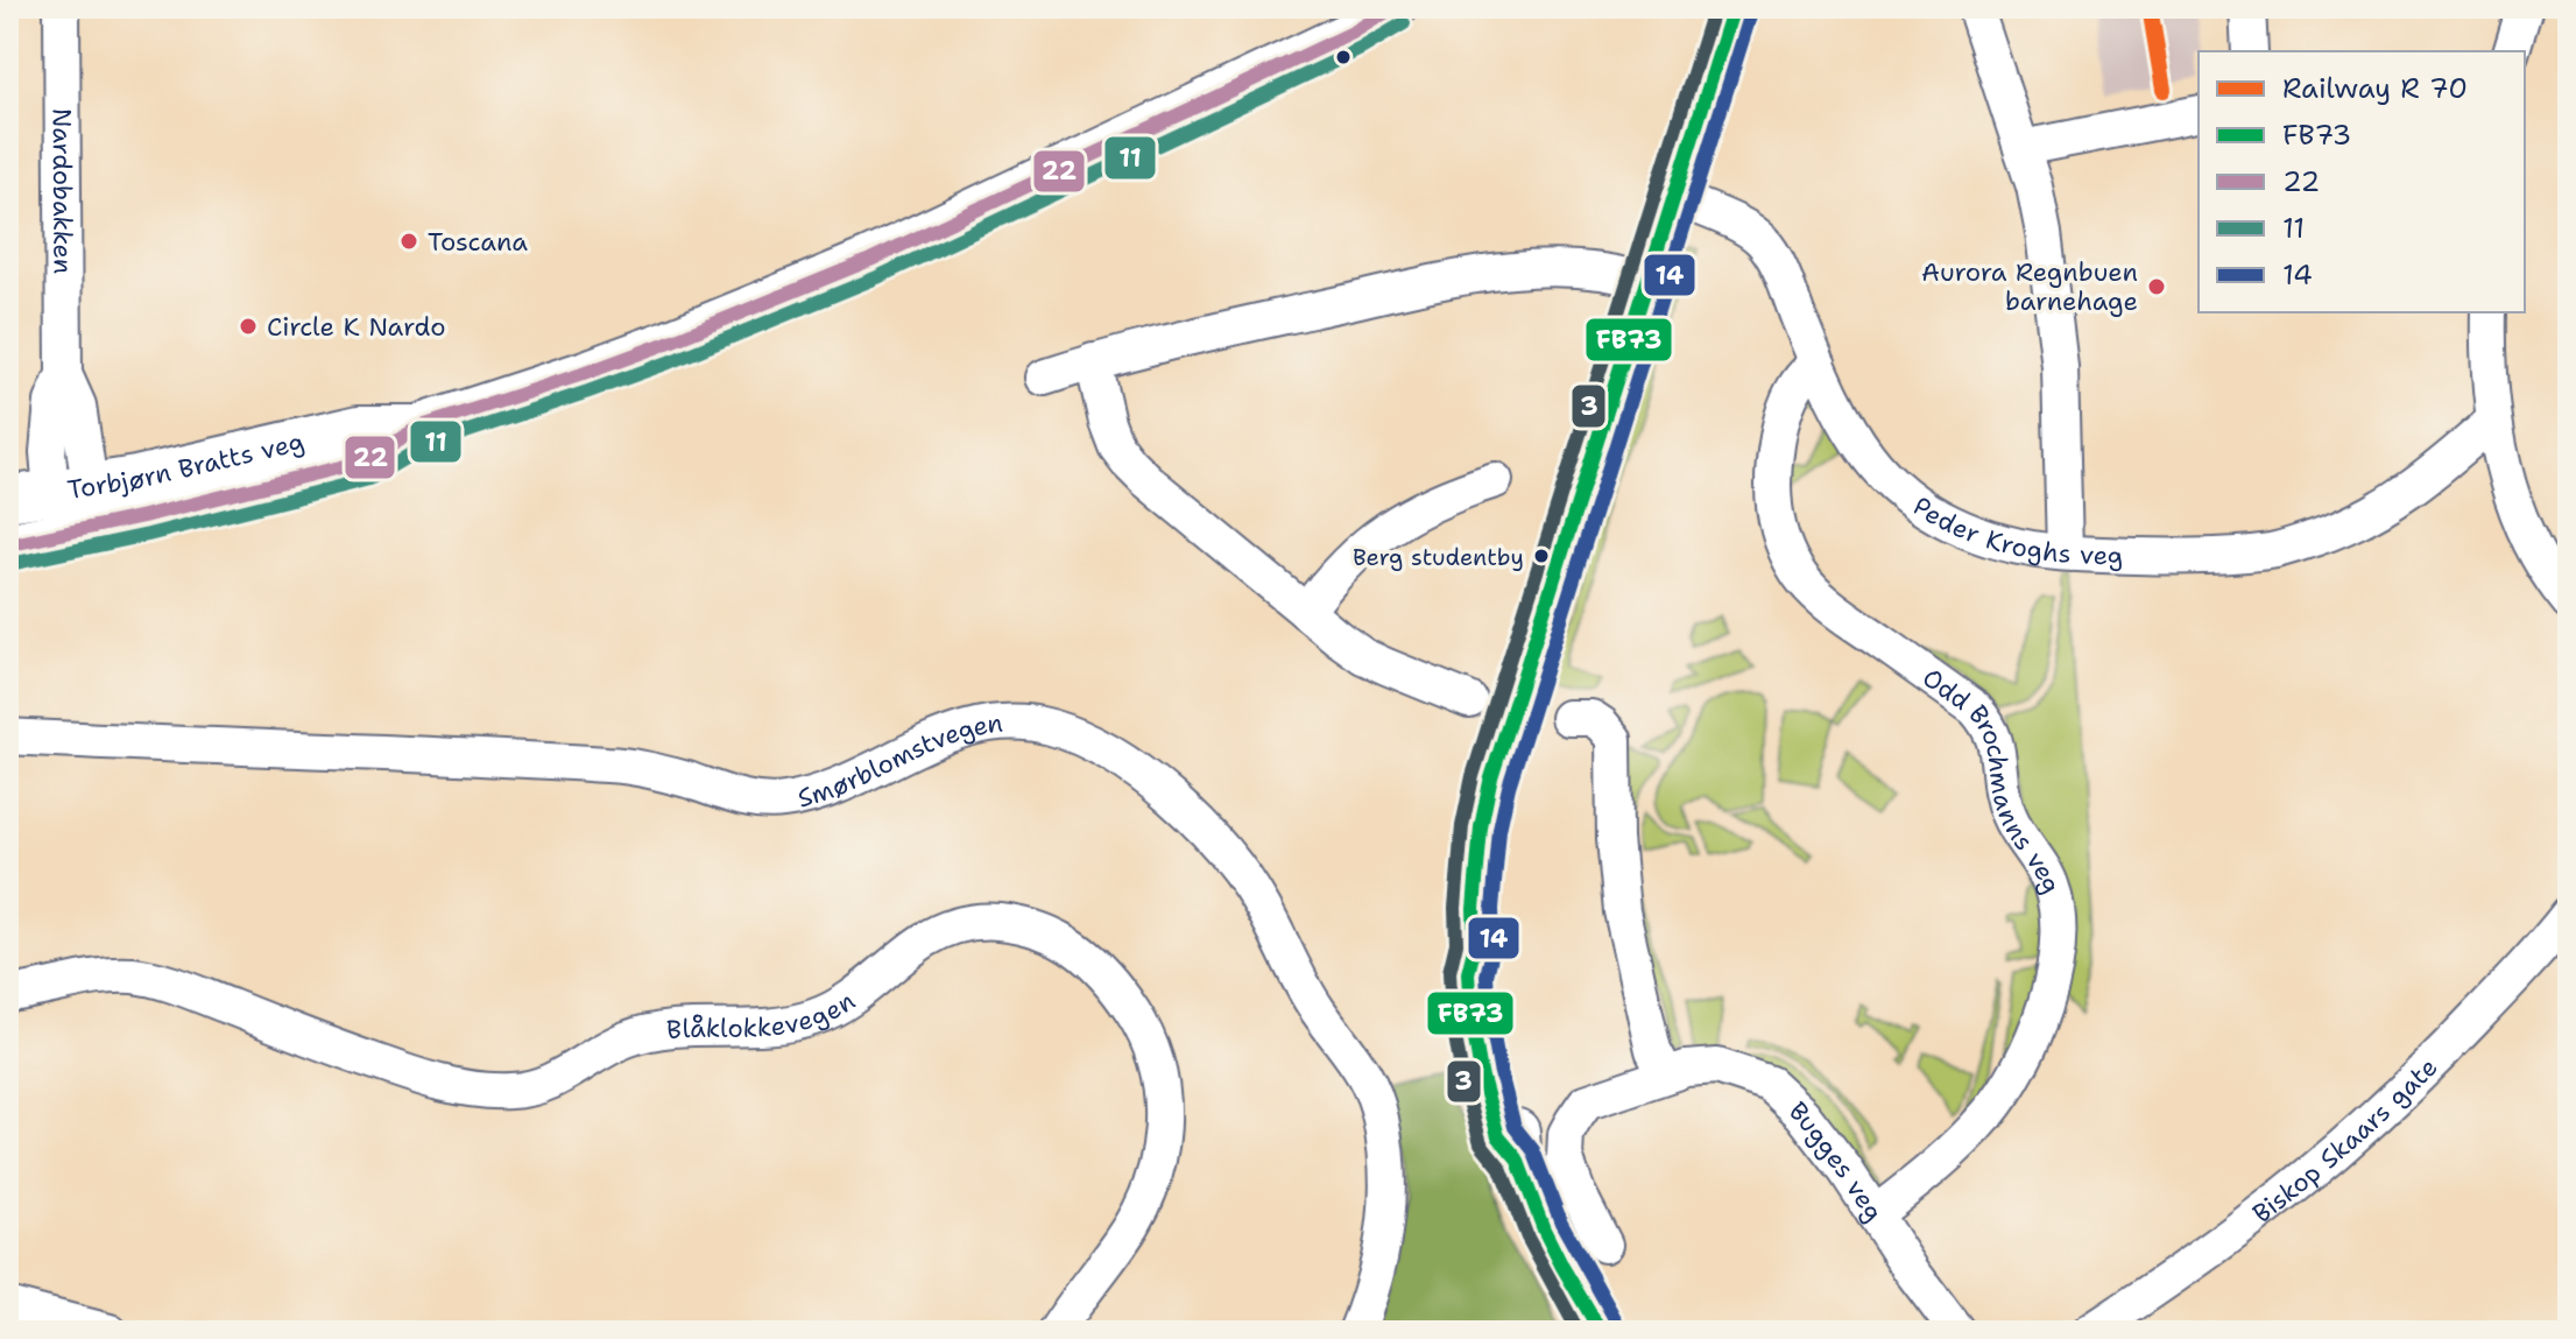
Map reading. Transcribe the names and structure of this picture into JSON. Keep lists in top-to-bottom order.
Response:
{
  "streets": {
    "main road": ["Torbjørn Bratts veg"],
    "street": [
      "Nardobakken",
      "Peder Kroghs veg",
      "Smørblomstvegen",
      "Odd Brochmanns veg",
      "Blåklokkevegen",
      "Biskop Skaars gate",
      "Bugges veg"
    ]
  },
  "crossings": [
    ["Nardobakken", "Torbjørn Bratts veg"],
    ["Peder Kroghs veg", "Odd Brochmanns veg"],
    ["Odd Brochmanns veg", "Bugges veg"]
  ],
  "places": [
    "Toscana",
    "Aurora Regnbuen barnehage",
    "Circle K Nardo",
    "Berg studentby"
  ],
  "lines": [
    "transit line FB73",
    "transit line 22",
    "transit line 3",
    "transit line 14",
    "transit line 11"
  ],
  "legend": [
    "Railway R 70",
    "FB73",
    "22",
    "11",
    "14"
  ]
}
